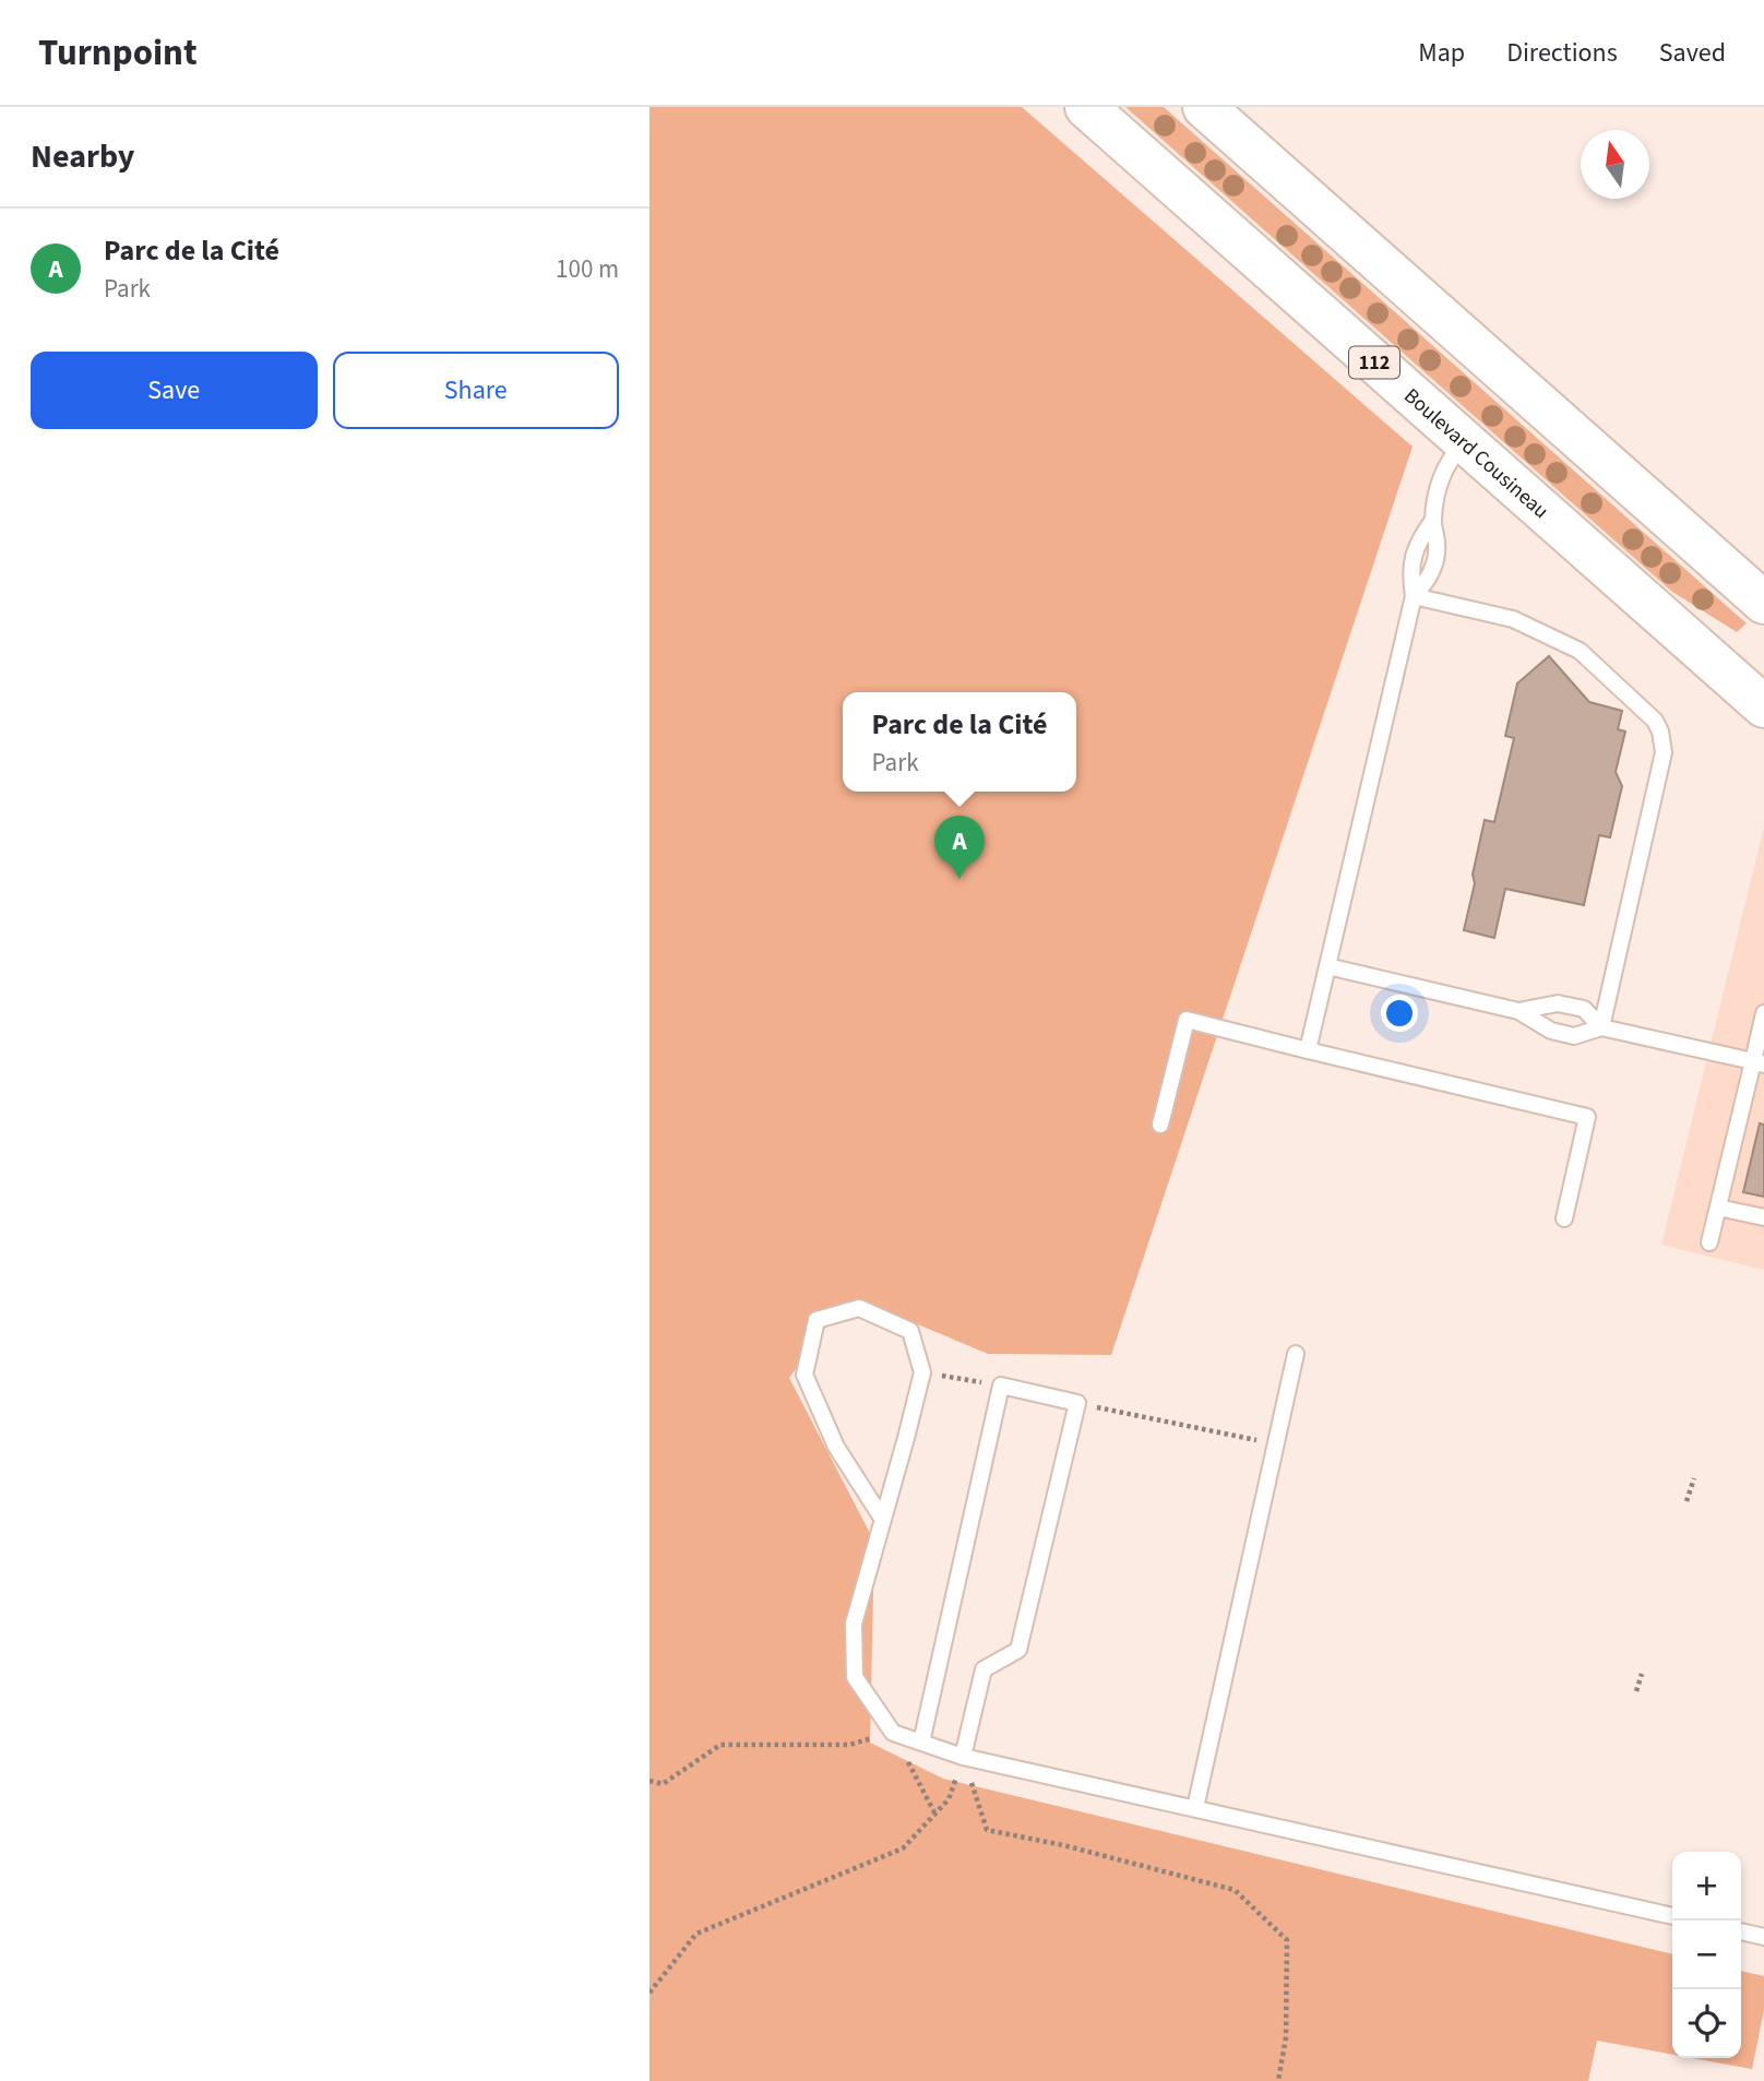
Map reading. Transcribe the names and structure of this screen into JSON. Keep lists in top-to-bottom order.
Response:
{
  "streets": {
    "main road": ["112", "Boulevard Cousineau"]
  },
  "north": "top",
  "page": {
    "header": "Turnpoint",
    "nav": ["Map", "Directions", "Saved"],
    "heading": "Nearby",
    "list": [
      {
        "mark": "A",
        "name": "Parc de la Cité",
        "note": "Park",
        "value": "100 m"
      }
    ],
    "buttons": ["Save", "Share"],
    "popup": ["Parc de la Cité", "Park"],
    "pins": "A",
    "map_buttons": ["+", "−"]
  }
}
